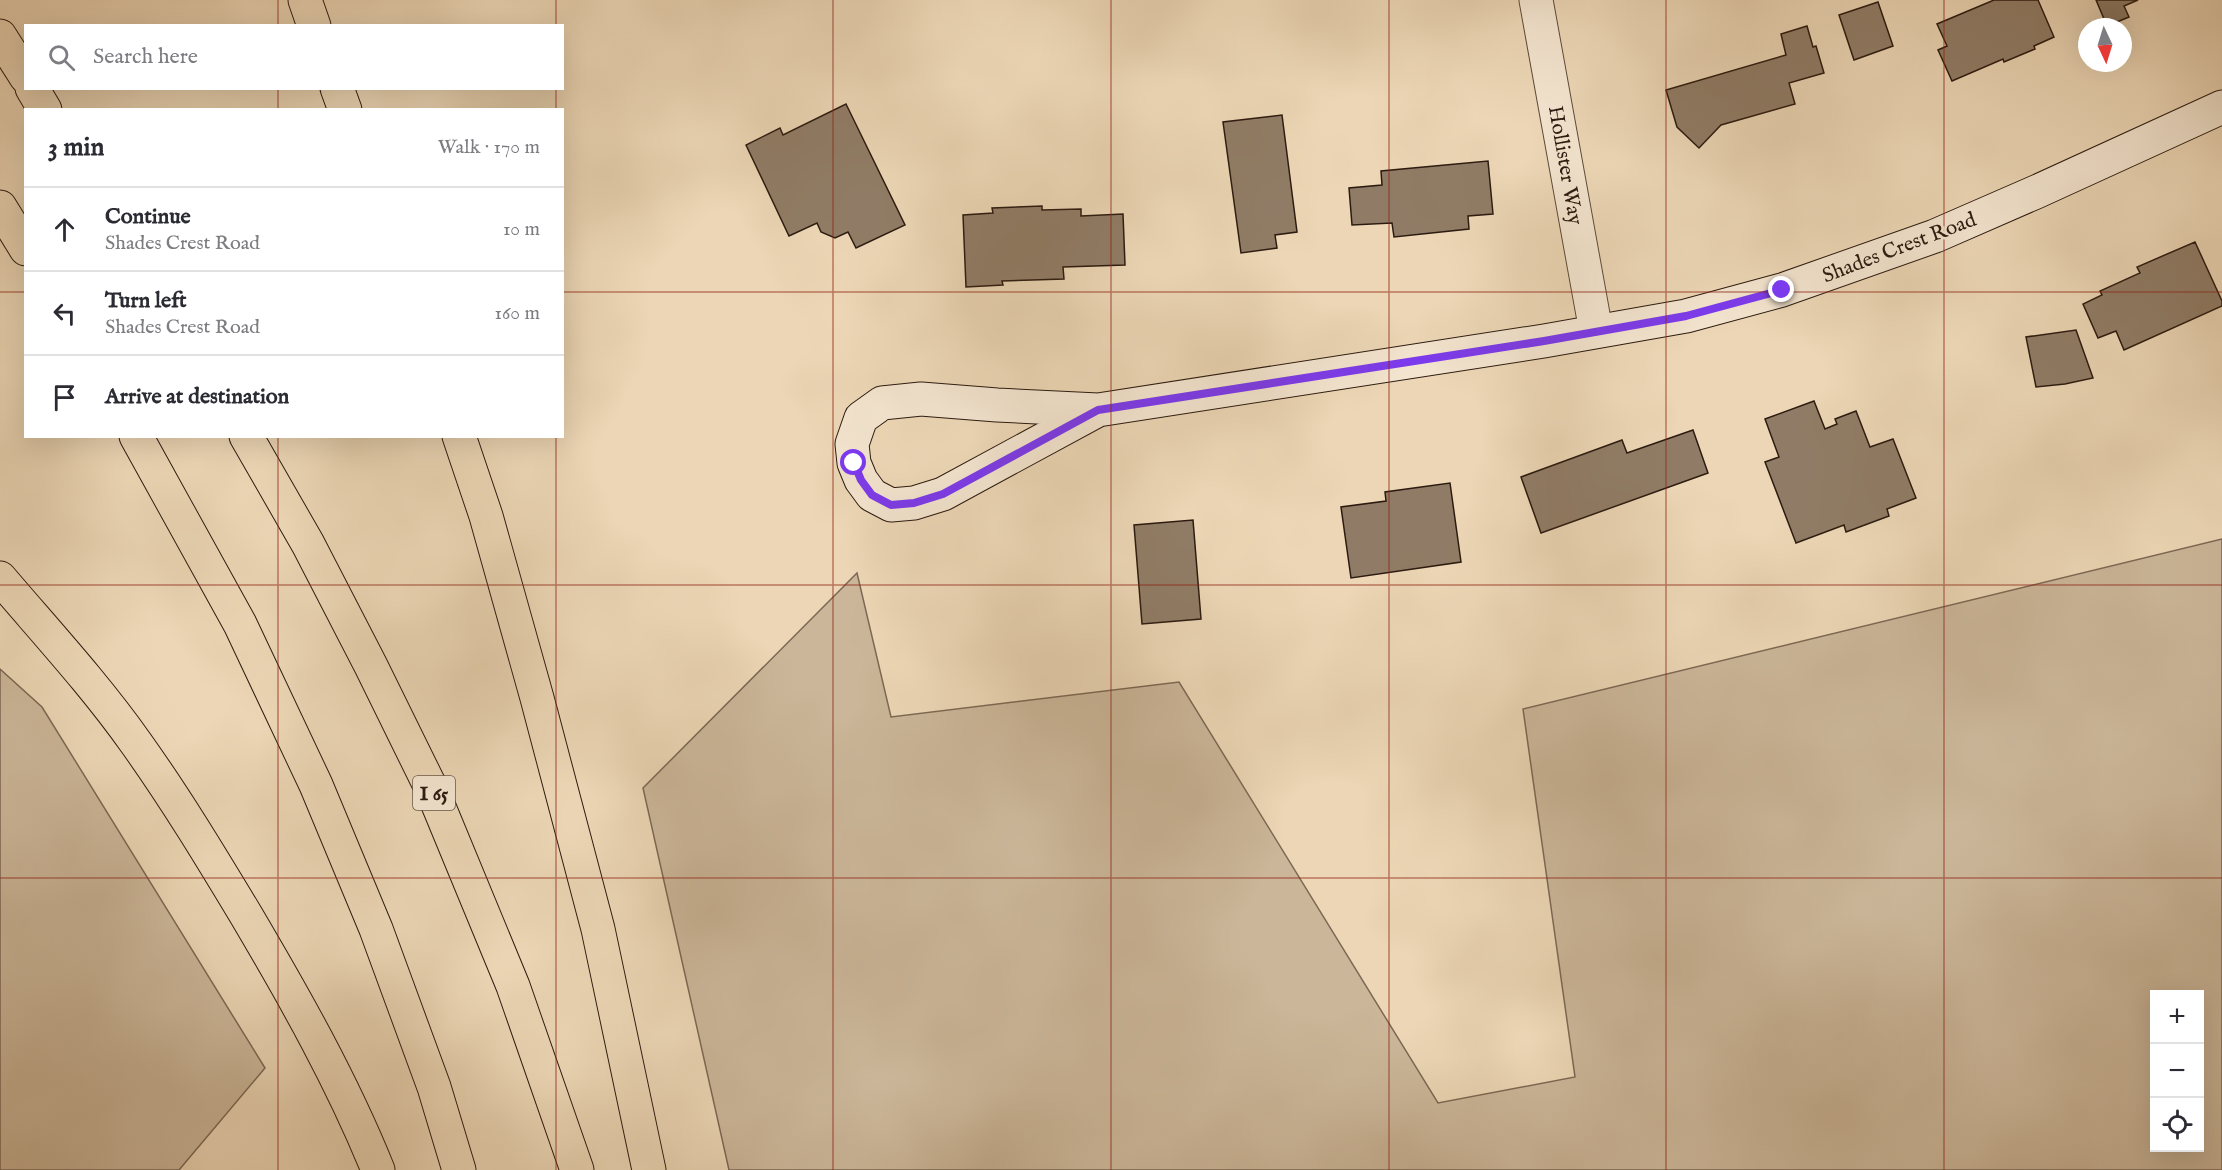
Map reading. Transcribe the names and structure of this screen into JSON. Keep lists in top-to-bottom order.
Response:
{
  "streets": {
    "highway": ["I 65"],
    "street": ["Hollister Way", "Shades Crest Road"]
  },
  "crossings": [
    ["Hollister Way", "Shades Crest Road"]
  ],
  "north": "bottom",
  "page": {
    "search": "Search here",
    "heading": ["3 min", "Walk · 170 m"],
    "list": [
      ["Continue", "Shades Crest Road", "10 m"],
      ["Turn left", "Shades Crest Road", "160 m"],
      "Arrive at destination"
    ],
    "map_buttons": ["+", "−"]
  }
}
